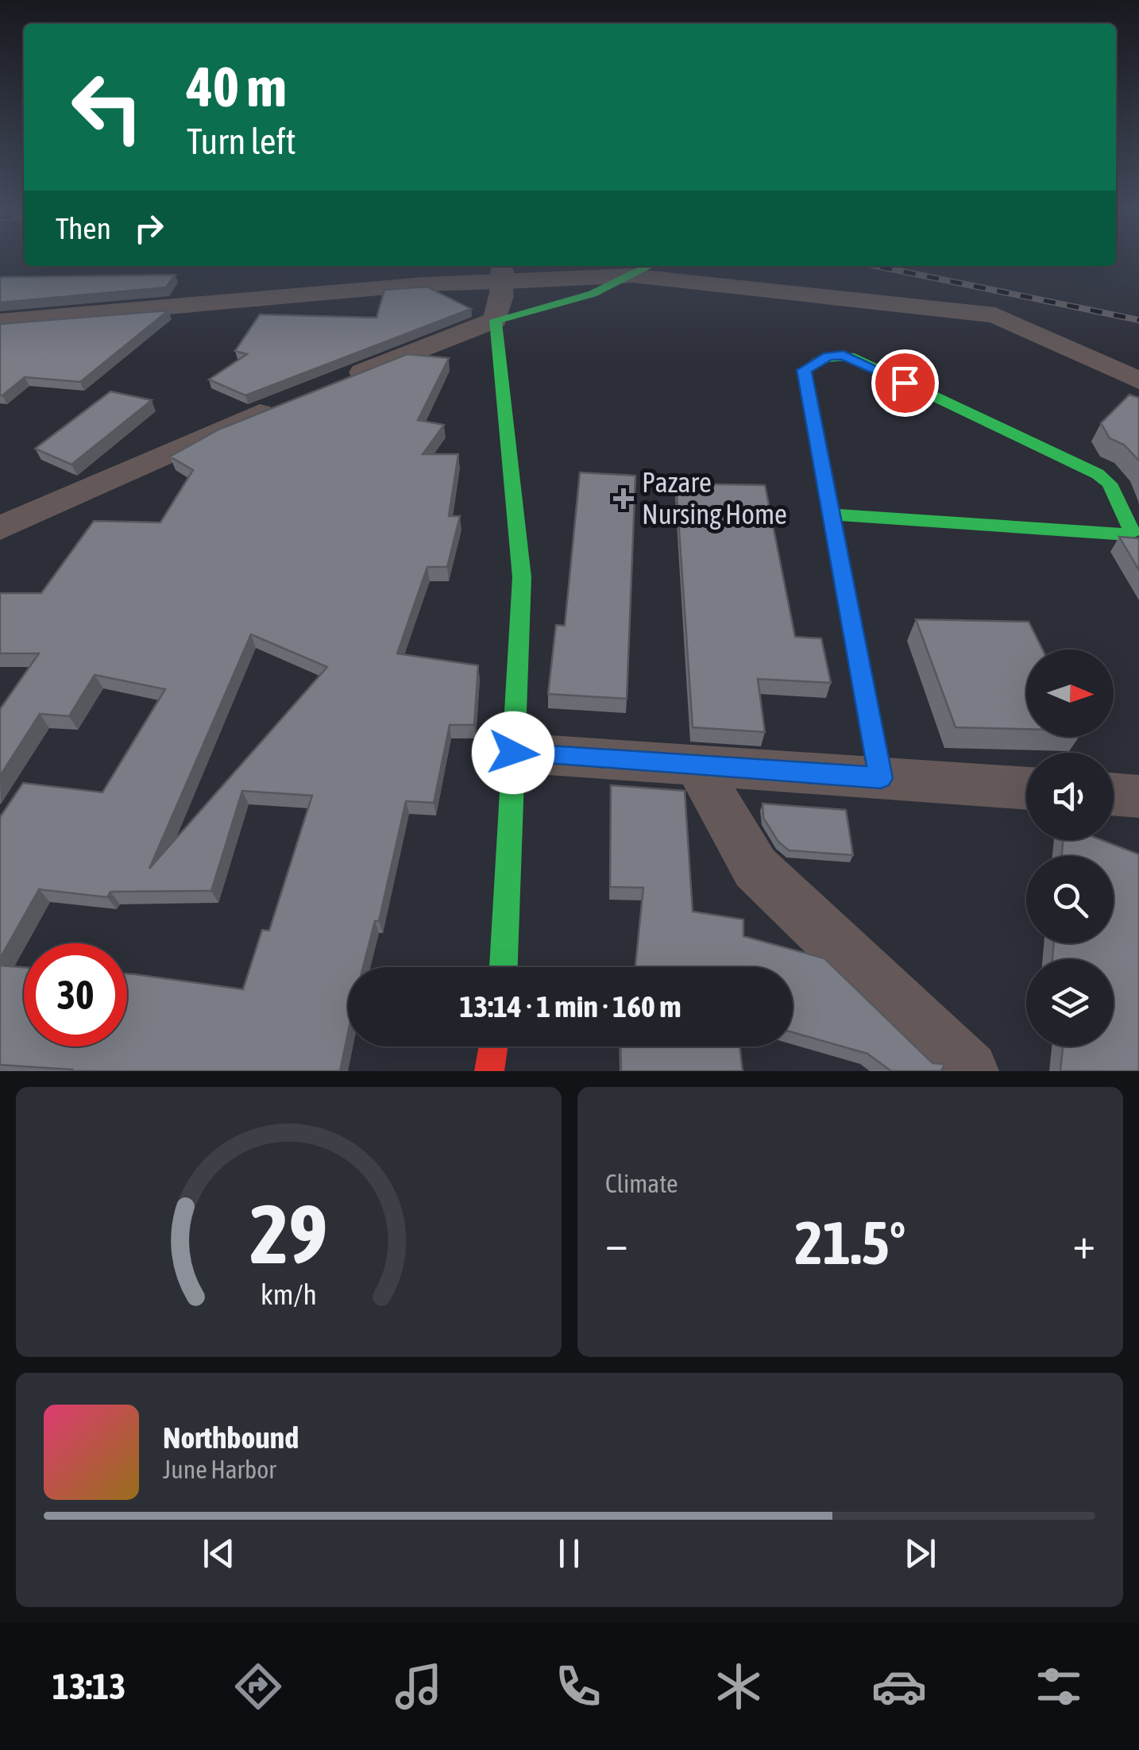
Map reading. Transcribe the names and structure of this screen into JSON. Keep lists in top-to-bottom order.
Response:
{
  "places": {
    "health": ["Pazare Nursing Home"]
  },
  "north": "right",
  "page": {
    "turn": ["40 m", "Turn left"],
    "then": "Then",
    "limit": "30",
    "trip": "13:14 · 1 min · 160 m",
    "tile": "Climate",
    "heat": ["−", "21.5°", "+"],
    "song": ["Northbound", "June Harbor"],
    "tabs": "13:13",
    "gauge": ["29", "km/h"]
  }
}
